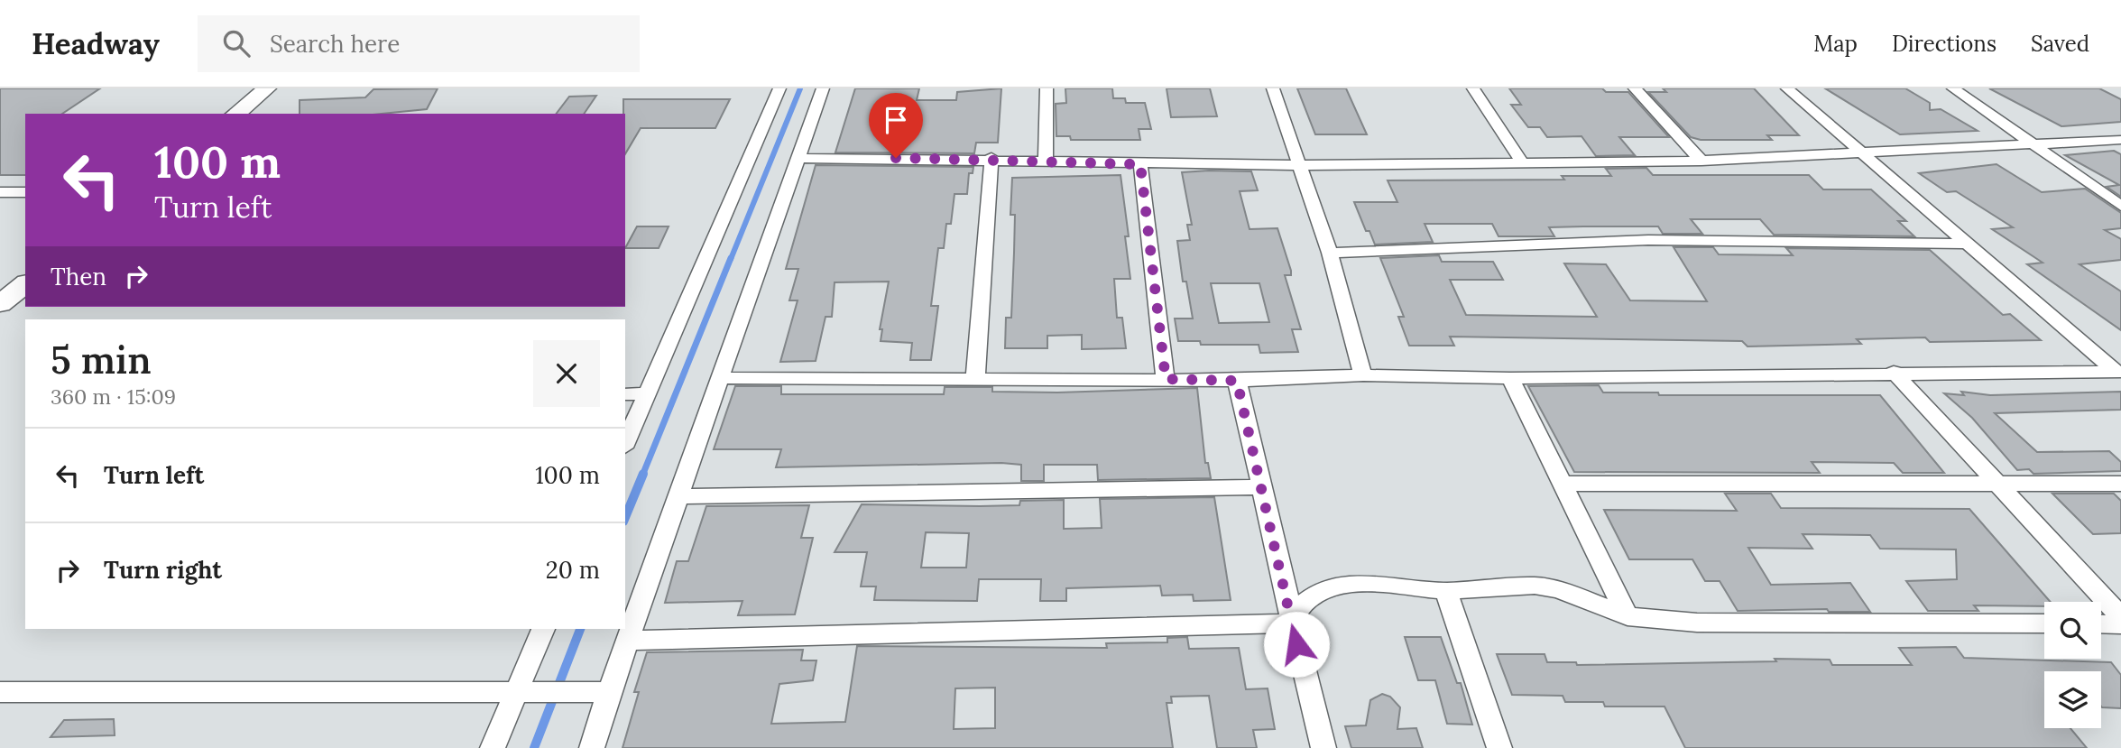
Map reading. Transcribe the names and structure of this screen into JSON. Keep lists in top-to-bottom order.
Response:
{
  "page": {
    "header": "Headway",
    "search": "Search here",
    "nav": ["Map", "Directions", "Saved"],
    "turn": ["100 m", "Turn left"],
    "then": "Then",
    "heading": ["5 min", "360 m · 15:09"],
    "list": [
      {
        "name": "Turn left",
        "value": "100 m"
      },
      {
        "name": "Turn right",
        "value": "20 m"
      }
    ]
  }
}
